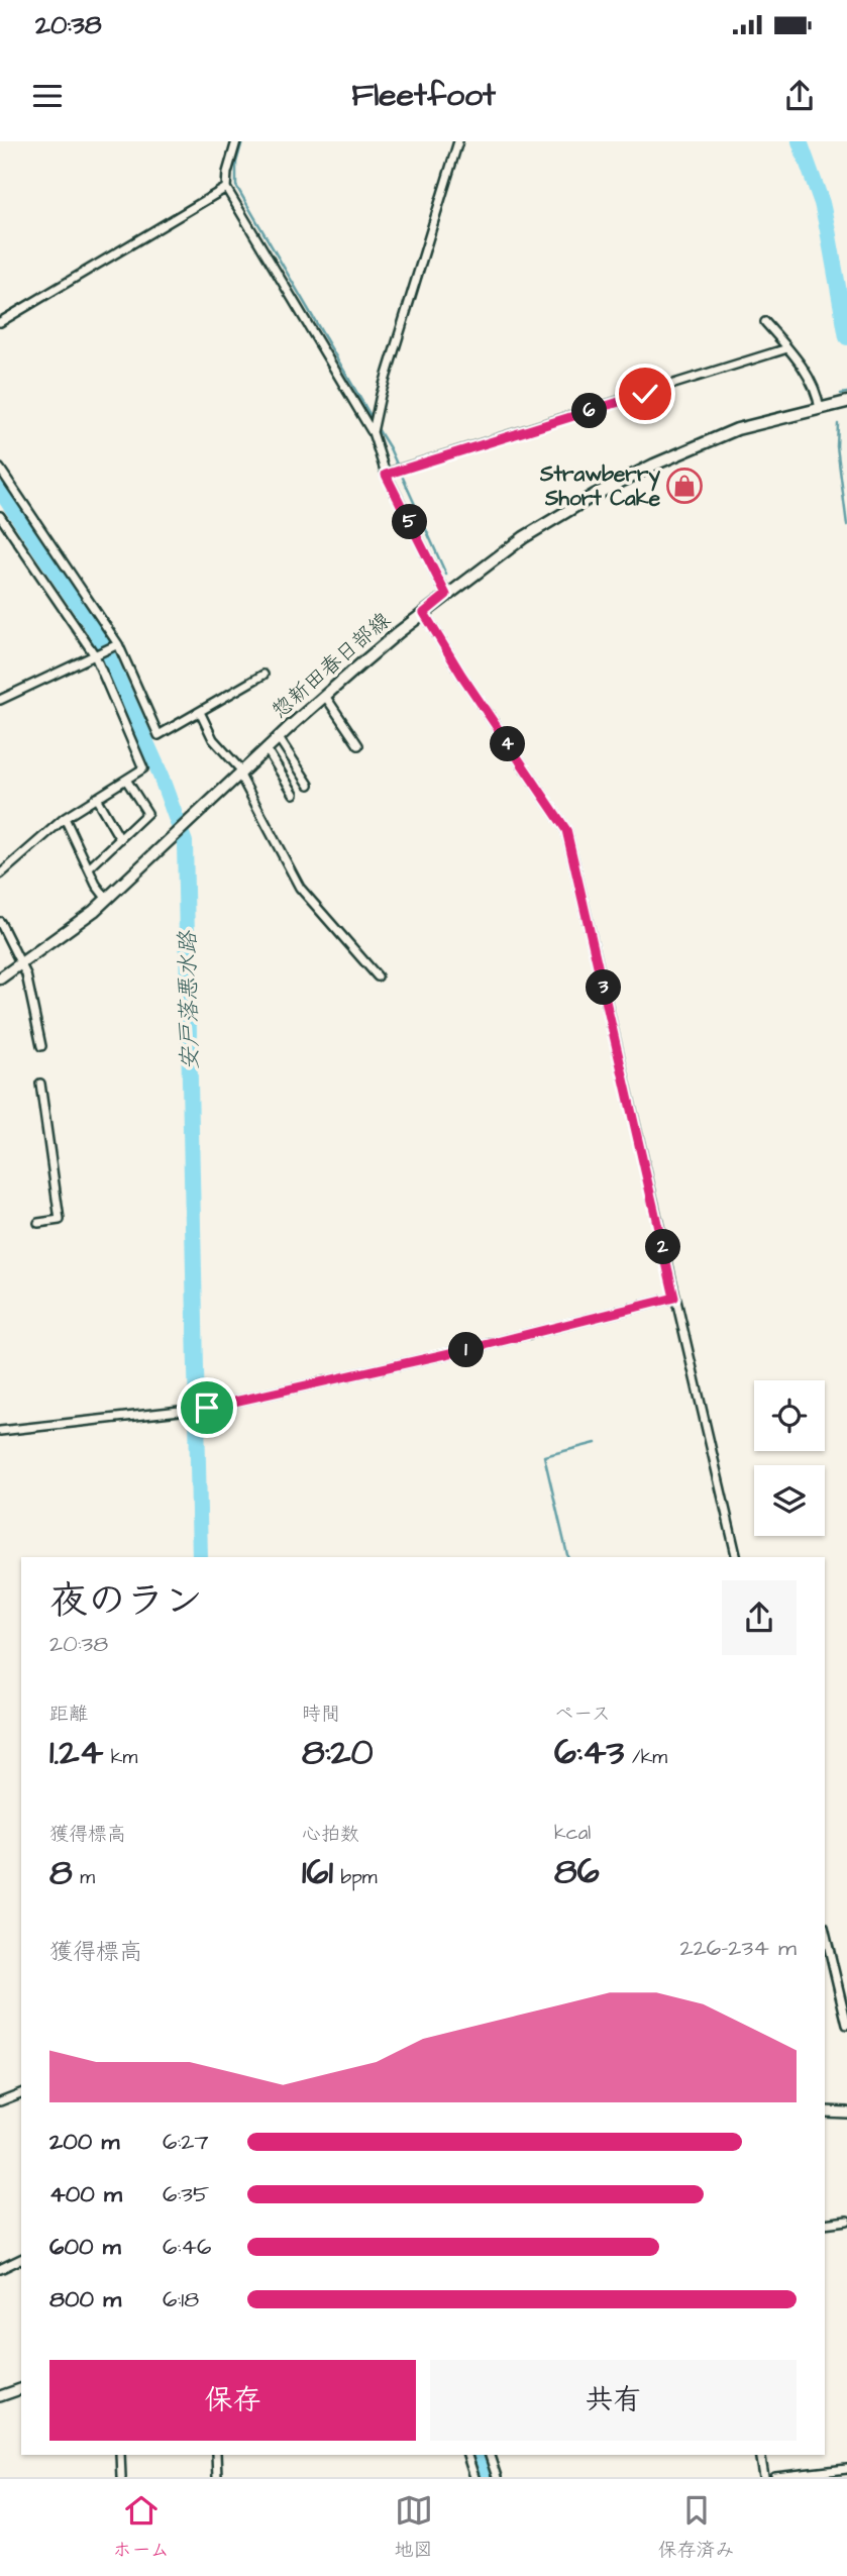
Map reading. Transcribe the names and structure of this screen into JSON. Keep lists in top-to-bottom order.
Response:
{
  "streets": {
    "main road": ["惣新田春日部線"]
  },
  "water": ["安戸落悪水路"],
  "places": {
    "shop": ["Strawberry Short Cake"]
  },
  "page": {
    "status": "20:38",
    "header": "Fleetfoot",
    "pins": [
      "6",
      "5",
      "4",
      "3",
      "2",
      "1"
    ],
    "heading": ["夜のラン", "20:38"],
    "stats": [
      ["距離", "1.24 km"],
      ["時間", "8:20"],
      ["ペース", "6:43 /km"],
      ["獲得標高", "8 m"],
      ["心拍数", "161 bpm"],
      ["kcal", "86"]
    ],
    "chart": ["獲得標高", "226–234 m"],
    "list": [
      {
        "name": "200 m",
        "note": "6:27"
      },
      {
        "name": "400 m",
        "note": "6:35"
      },
      {
        "name": "600 m",
        "note": "6:46"
      },
      {
        "name": "800 m",
        "note": "6:18"
      }
    ],
    "buttons": ["保存", "共有"],
    "tabs": ["ホーム", "地図", "保存済み"]
  }
}
